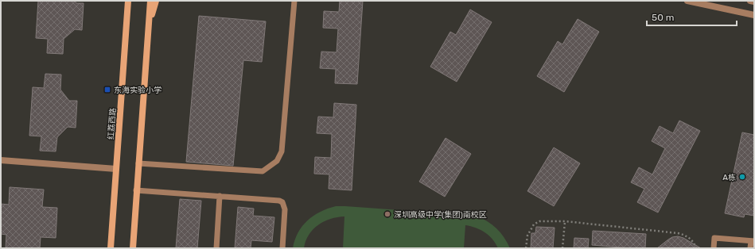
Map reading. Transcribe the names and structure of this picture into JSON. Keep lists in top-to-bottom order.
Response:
{
  "streets": {
    "main road": ["红荔西路"]
  },
  "places": {
    "transit": ["东海实验小学"],
    "other": ["A栋", "深圳高级中学(集团)南校区"]
  },
  "scale_bar": "50 m"
}
